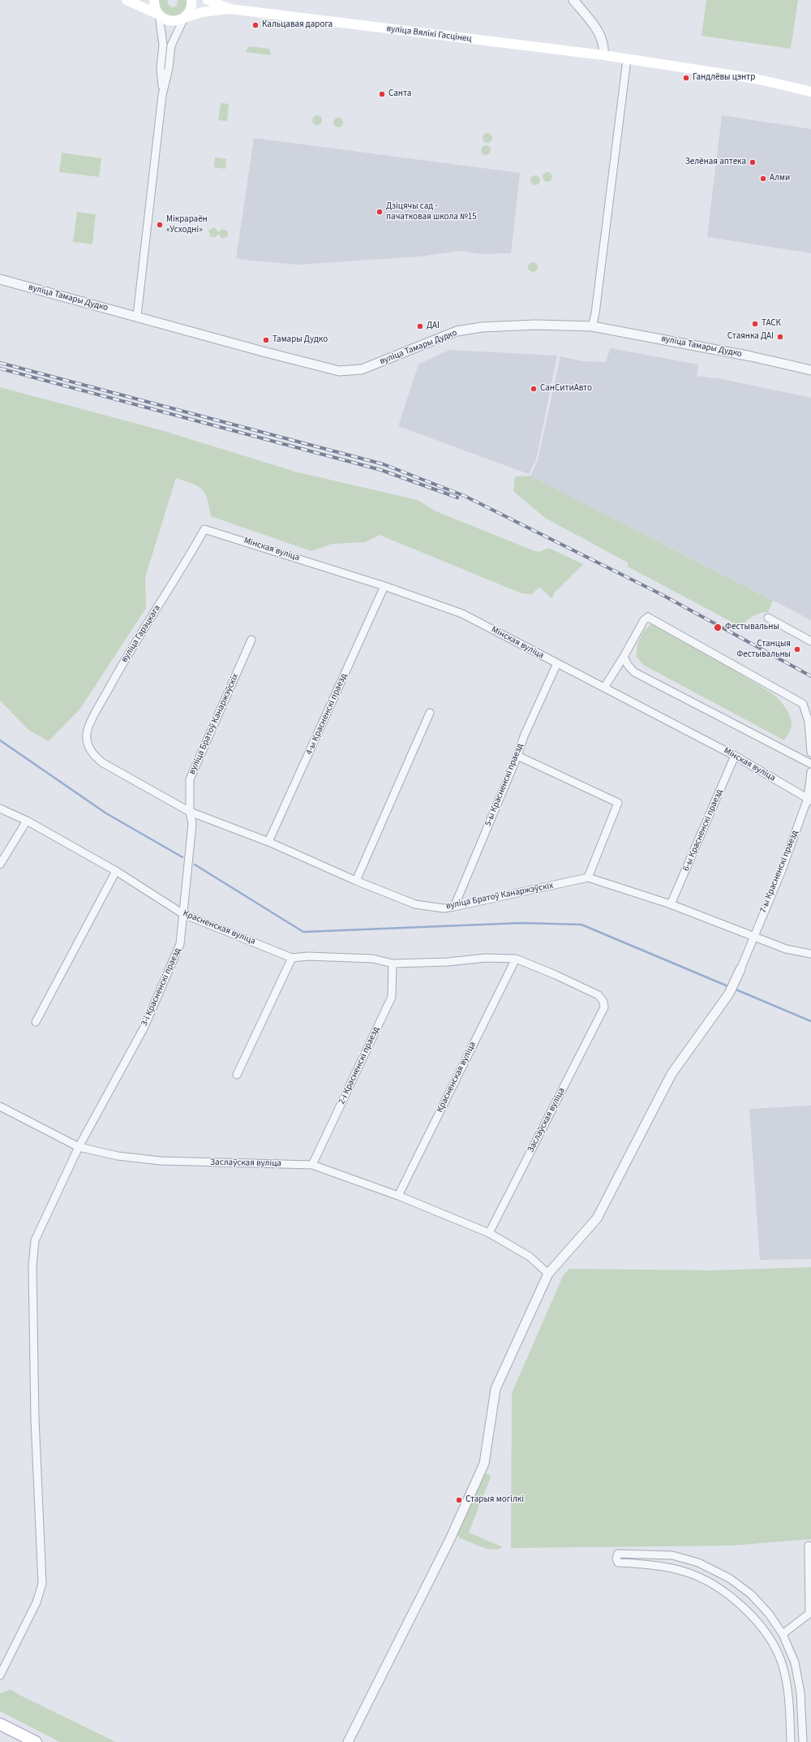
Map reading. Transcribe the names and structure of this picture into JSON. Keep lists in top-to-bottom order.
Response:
{
  "streets": {
    "main road": ["вуліца Вялікі Гасцінец"],
    "street": [
      "вуліца Тамары Дудко",
      "Мінская вуліца",
      "вуліца Гарэцкага",
      "4-ы Красненскі праезд",
      "вуліца Братоў Канаржэўскіх",
      "5-ы Красненскі праезд",
      "6-ы Красненскі праезд",
      "7-ы Красненскі праезд",
      "Красненская вуліца",
      "3-і Красненскі праезд",
      "2-і Красненскі праезд",
      "Заслаўская вуліца"
    ]
  },
  "crossings": [
    ["Мінская вуліца", "вуліца Гарэцкага"],
    ["Мінская вуліца", "4-ы Красненскі праезд"],
    ["Мінская вуліца", "5-ы Красненскі праезд"],
    ["Мінская вуліца", "6-ы Красненскі праезд"],
    ["Мінская вуліца", "7-ы Красненскі праезд"],
    ["вуліца Гарэцкага", "вуліца Братоў Канаржэўскіх"],
    ["4-ы Красненскі праезд", "вуліца Братоў Канаржэўскіх"],
    ["вуліца Братоў Канаржэўскіх", "5-ы Красненскі праезд"],
    ["вуліца Братоў Канаржэўскіх", "3-і Красненскі праезд"],
    ["Красненская вуліца", "3-і Красненскі праезд"],
    ["Красненская вуліца", "2-і Красненскі праезд"],
    ["Красненская вуліца", "Заслаўская вуліца"],
    ["3-і Красненскі праезд", "Заслаўская вуліца"],
    ["2-і Красненскі праезд", "Заслаўская вуліца"]
  ],
  "places": [
    "Кальцавая дарога",
    "Гандлёвы цэнтр",
    "Санта",
    "Зелёная аптека",
    "Алми",
    "Дзіцячы сад - пачатковая школа №15",
    "Мікрараён «Усходні»",
    "ТАСК",
    "ДАІ",
    "Стаянка ДАІ",
    "Тамары Дудко",
    "СанСитиАвто",
    "Фестывальны",
    "Станцыя Фестывальны",
    "Старыя могілкі"
  ]
}
